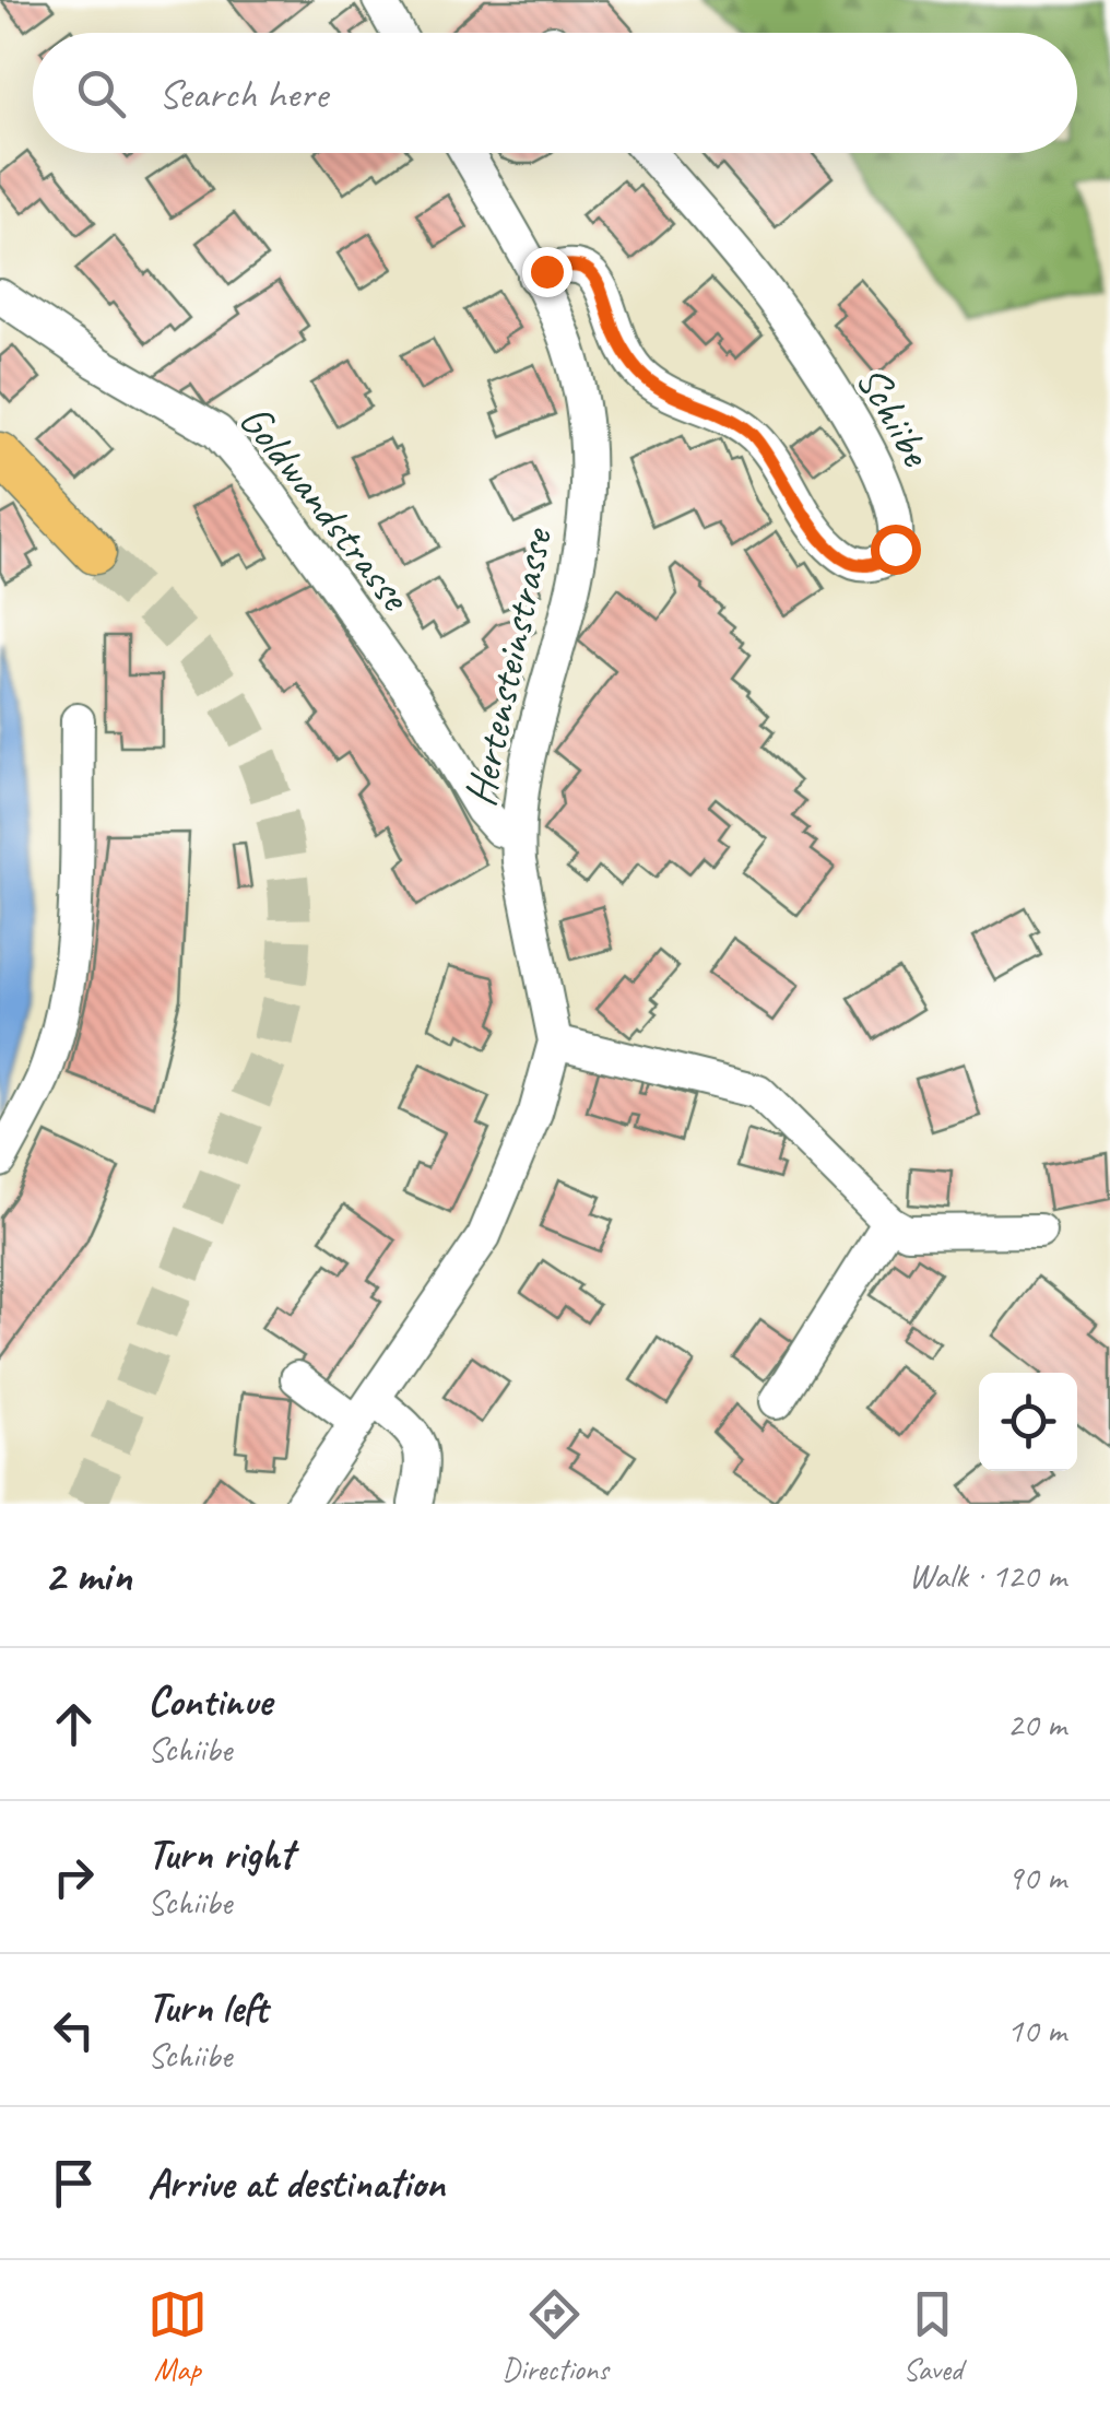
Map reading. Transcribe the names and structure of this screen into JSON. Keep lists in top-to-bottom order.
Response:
{
  "streets": {
    "street": ["Schiibe", "Goldwandstrasse", "Hertensteinstrasse"]
  },
  "crossings": [
    ["Schiibe", "Hertensteinstrasse"],
    ["Goldwandstrasse", "Hertensteinstrasse"]
  ],
  "page": {
    "search": "Search here",
    "heading": ["2 min", "Walk · 120 m"],
    "list": [
      ["Continue", "Schiibe", "20 m"],
      ["Turn right", "Schiibe", "90 m"],
      ["Turn left", "Schiibe", "10 m"],
      "Arrive at destination"
    ],
    "nav": ["Map", "Directions", "Saved"]
  }
}
